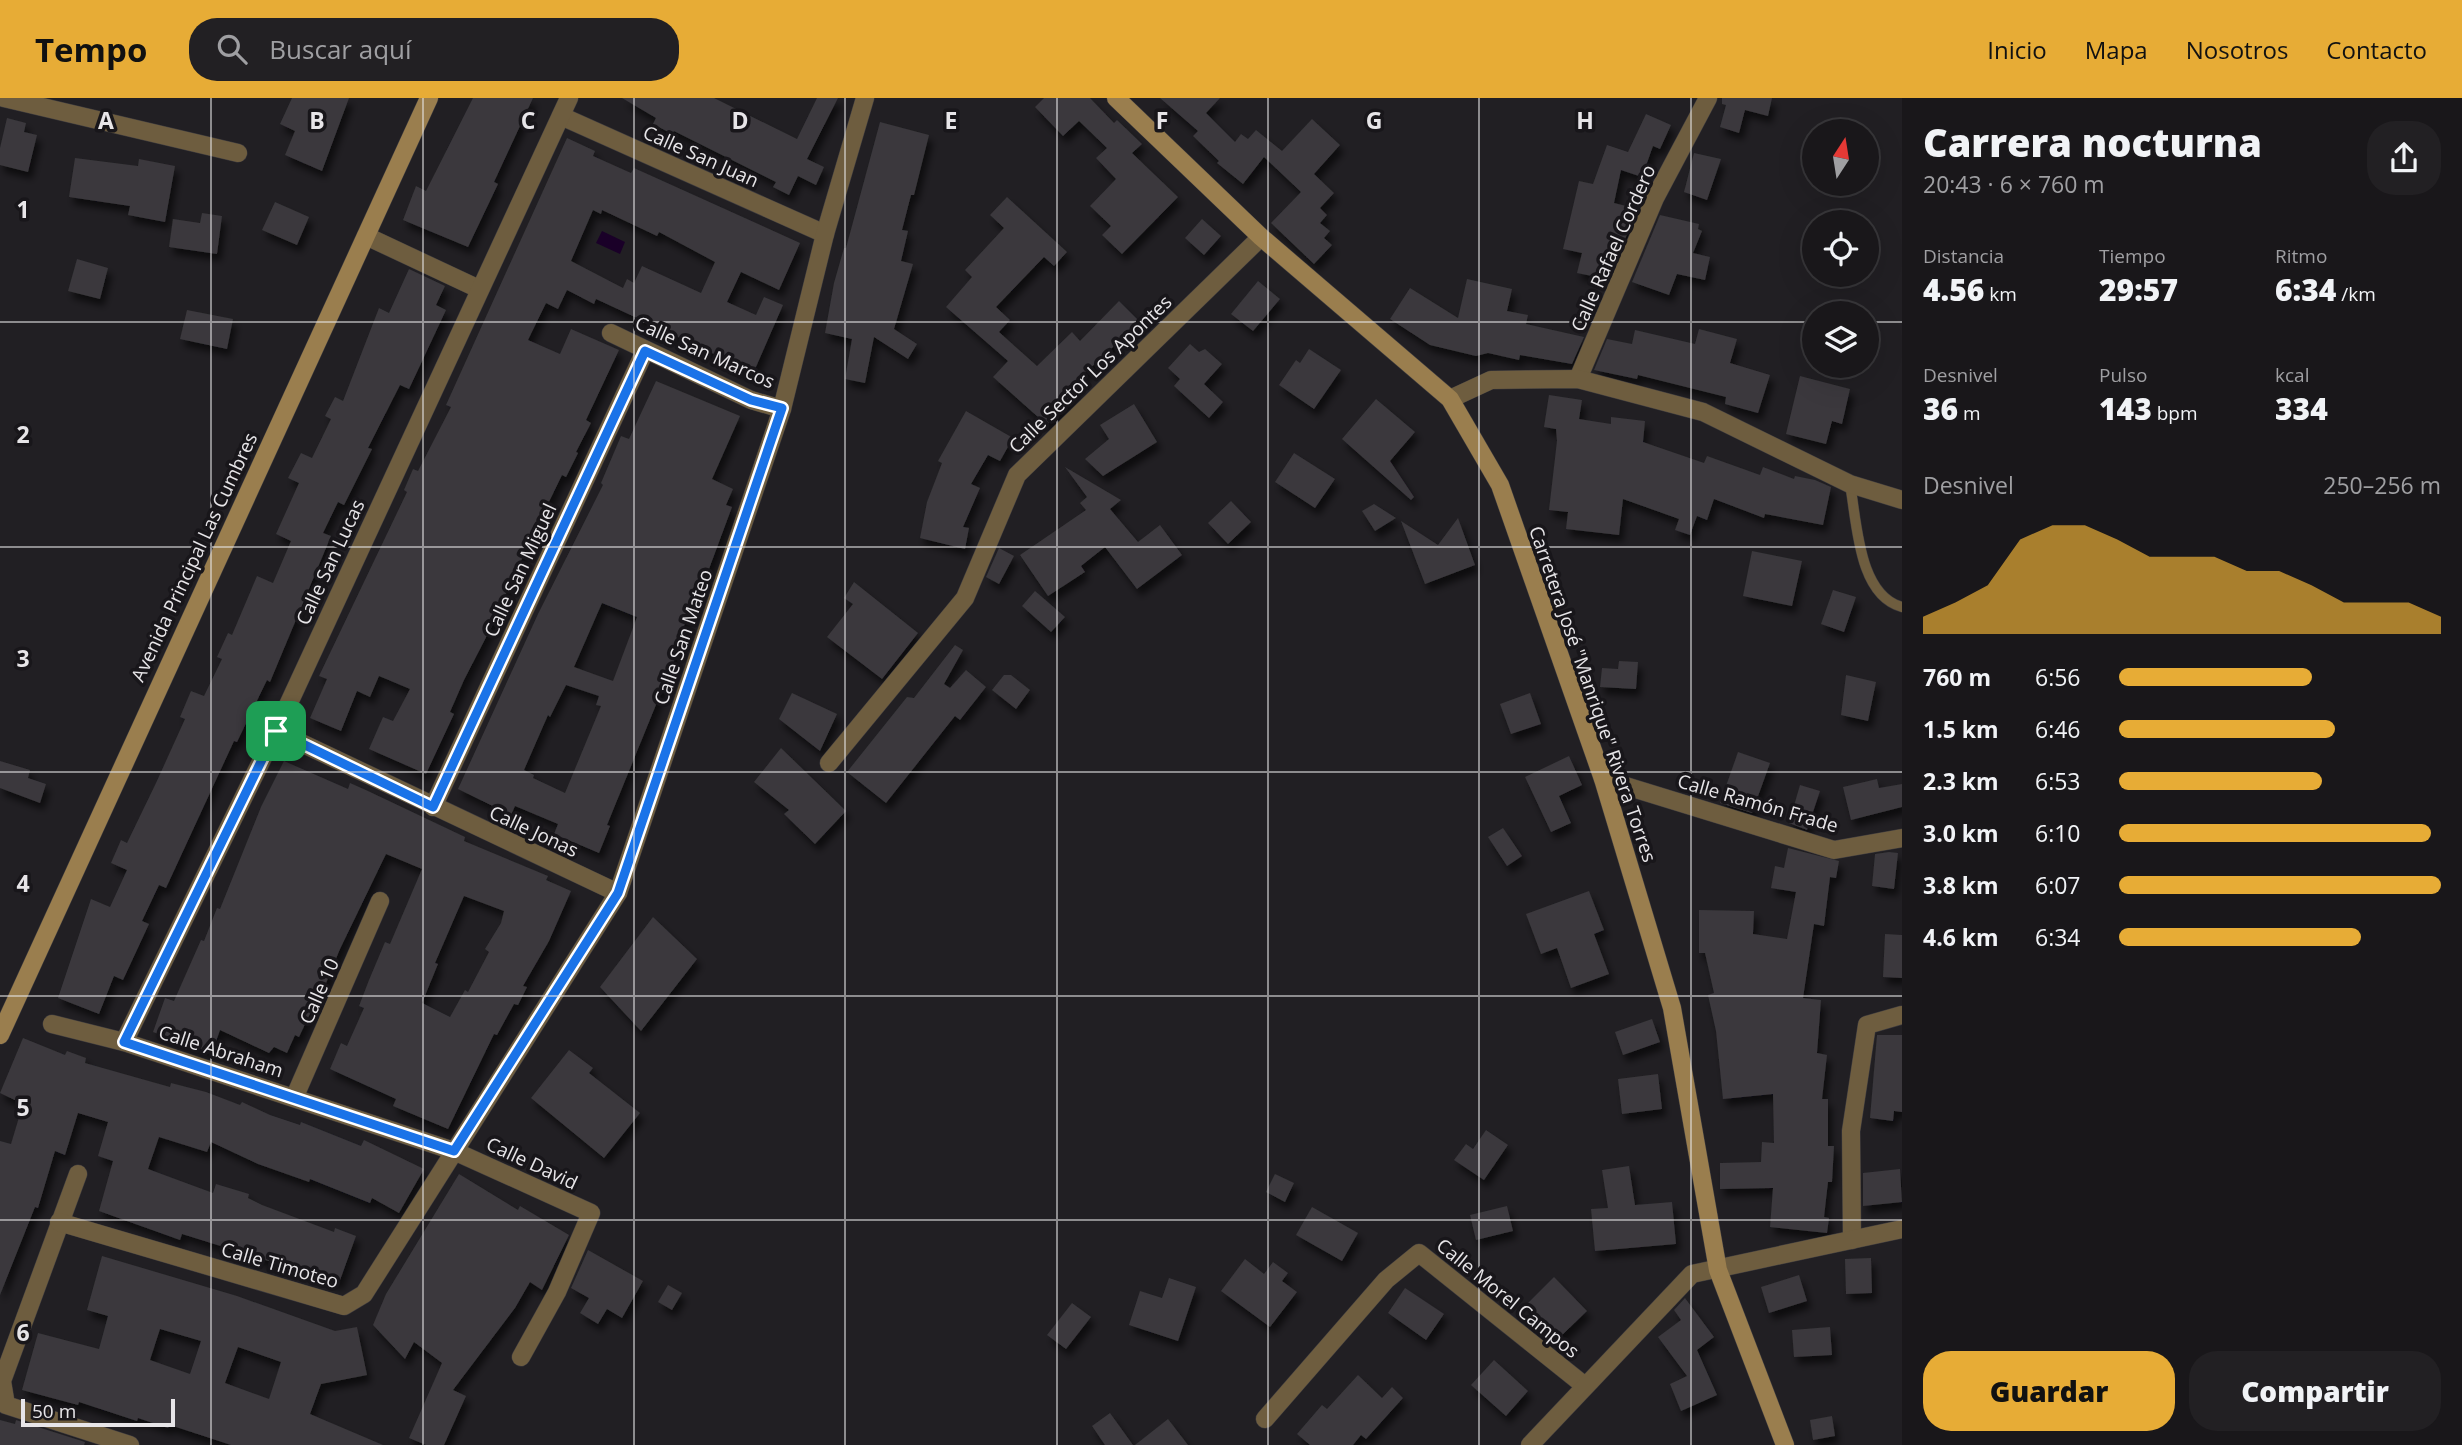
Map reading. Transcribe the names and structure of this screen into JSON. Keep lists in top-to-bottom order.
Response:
{
  "streets": {
    "street": [
      "Calle San Juan",
      "Calle Rafael Cordero",
      "Calle San Marcos",
      "Calle Sector Los Apontes",
      "Avenida Principal Las Cumbres",
      "Calle San Lucas",
      "Calle San Miguel",
      "Calle San Mateo",
      "Carretera José \"Manrique\" Rivera Torres",
      "Calle Ramón Frade",
      "Calle Jonas",
      "Calle 10",
      "Calle Abraham",
      "Calle David",
      "Calle Timoteo",
      "Calle Morel Campos"
    ]
  },
  "crossings": [
    ["Calle San Juan", "Calle San Lucas"],
    ["Calle San Juan", "Calle San Mateo"],
    ["Calle San Marcos", "Calle San Miguel"],
    ["Calle San Marcos", "Calle San Mateo"],
    ["Calle Sector Los Apontes", "Carretera José \"Manrique\" Rivera Torres"],
    ["Calle San Lucas", "Calle Abraham"],
    ["Calle San Miguel", "Calle Jonas"],
    ["Calle San Mateo", "Calle Jonas"],
    ["Calle San Mateo", "Calle David"],
    ["Calle San Mateo", "Calle Timoteo"],
    ["Carretera José \"Manrique\" Rivera Torres", "Calle Ramón Frade"],
    ["Calle 10", "Calle Abraham"],
    ["Calle 10", "Calle David"],
    ["Calle Abraham", "Calle David"],
    ["Calle David", "Calle Timoteo"]
  ],
  "scale_bar": "50 m",
  "north": "top",
  "page": {
    "header": "Tempo",
    "search": "Buscar aquí",
    "nav": [
      "Inicio",
      "Mapa",
      "Nosotros",
      "Contacto"
    ],
    "heading": ["Carrera nocturna", "20:43 · 6 × 760 m"],
    "stats": [
      ["Distancia", "4.56 km"],
      ["Tiempo", "29:57"],
      ["Ritmo", "6:34 /km"],
      ["Desnivel", "36 m"],
      ["Pulso", "143 bpm"],
      ["kcal", "334"]
    ],
    "chart": ["Desnivel", "250–256 m"],
    "list": [
      {
        "name": "760 m",
        "note": "6:56"
      },
      {
        "name": "1.5 km",
        "note": "6:46"
      },
      {
        "name": "2.3 km",
        "note": "6:53"
      },
      {
        "name": "3.0 km",
        "note": "6:10"
      },
      {
        "name": "3.8 km",
        "note": "6:07"
      },
      {
        "name": "4.6 km",
        "note": "6:34"
      }
    ],
    "buttons": ["Guardar", "Compartir"],
    "scale": "50 m"
  },
  "grid": {
    "columns": [
      "A",
      "B",
      "C",
      "D",
      "E",
      "F",
      "G",
      "H"
    ],
    "rows": [
      "1",
      "2",
      "3",
      "4",
      "5",
      "6"
    ]
  }
}
